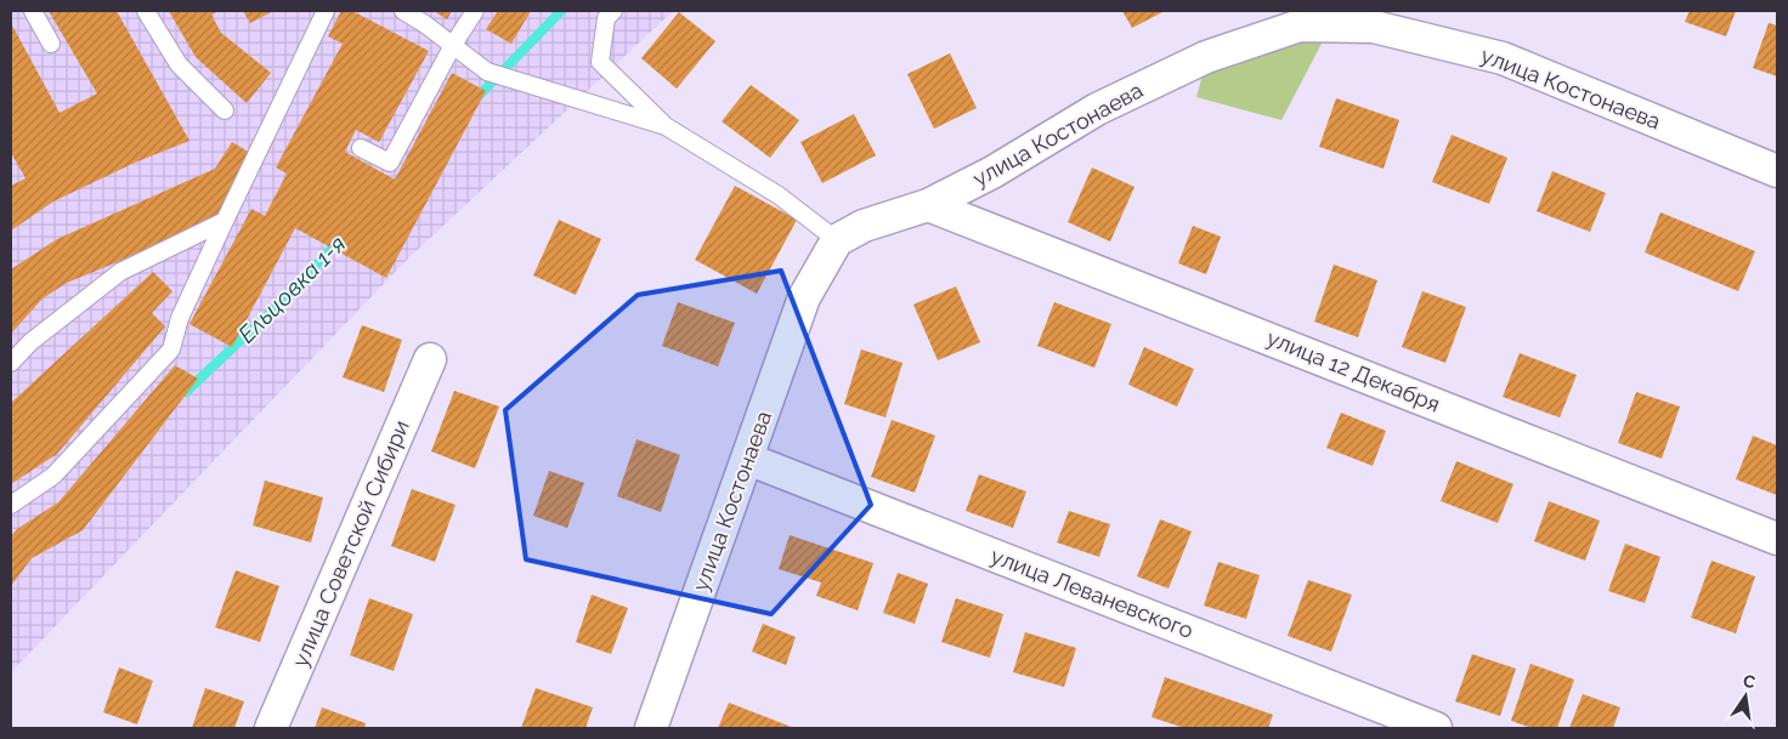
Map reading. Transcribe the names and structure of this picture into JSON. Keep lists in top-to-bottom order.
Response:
{
  "streets": {
    "street": [
      "улица Костонаева",
      "улица 12 Декабря",
      "улица Советской Сибири",
      "улица Леваневского"
    ]
  },
  "crossings": [
    ["улица Костонаева", "улица 12 Декабря"],
    ["улица Костонаева", "улица Леваневского"]
  ],
  "water": ["Ельцовка 1-я"],
  "north": "top"
}
